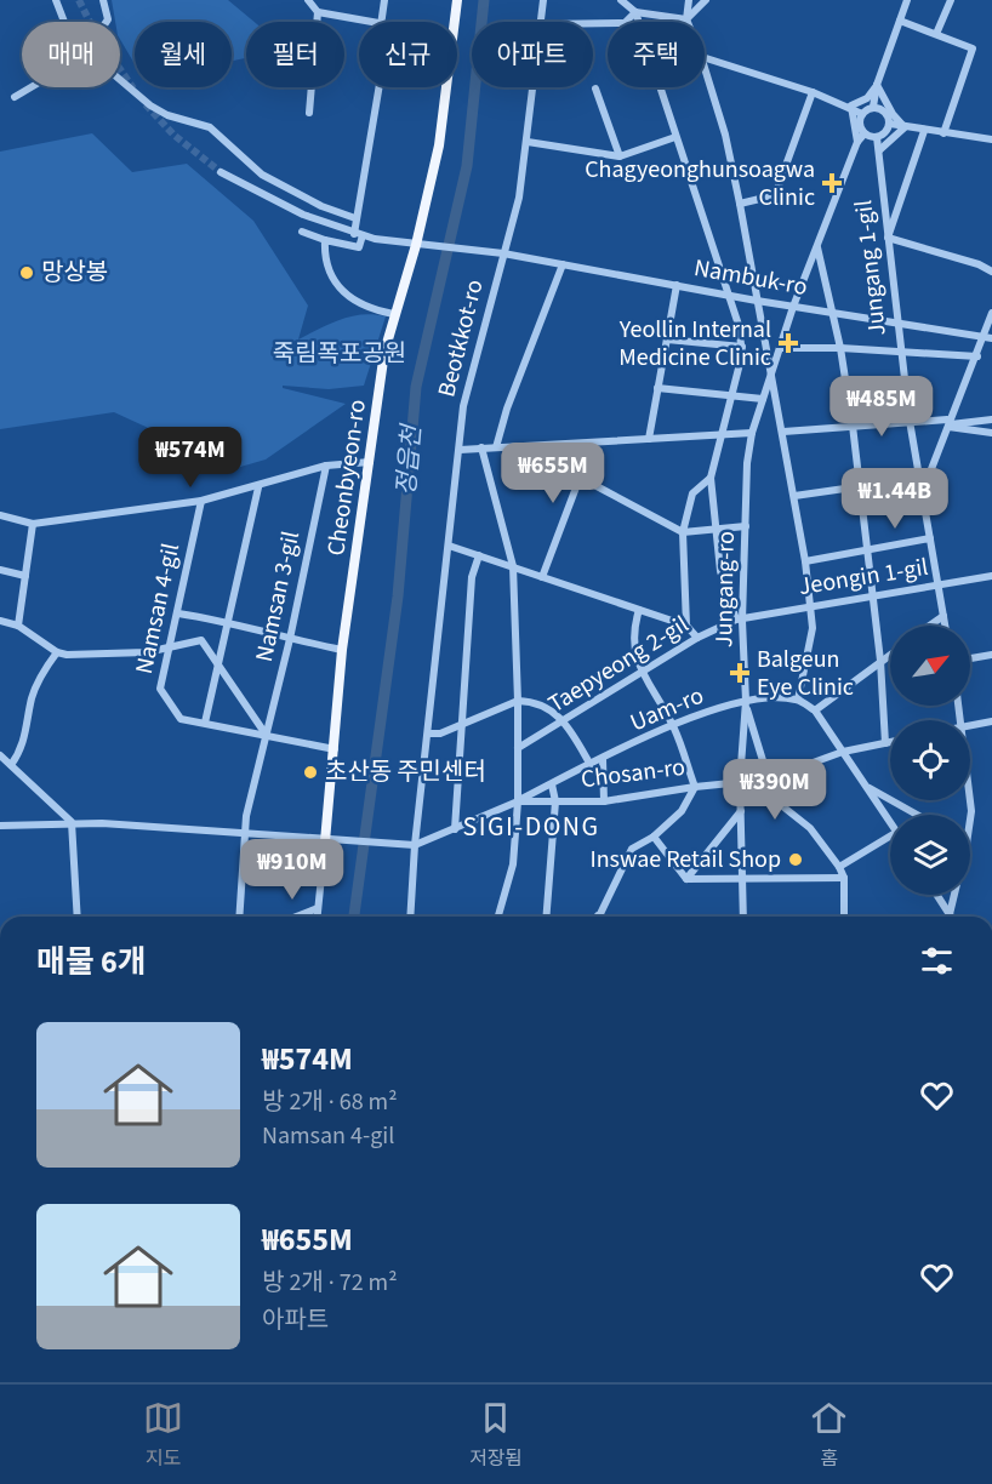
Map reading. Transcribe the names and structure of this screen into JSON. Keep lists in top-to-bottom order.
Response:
{
  "streets": {
    "main road": ["Cheonbyeon-ro"],
    "street": [
      "Jungang 1-gil",
      "Nambuk-ro",
      "Beotkkot-ro",
      "Jeongin 1-gil",
      "Jungang-ro",
      "Namsan 3-gil",
      "Namsan 4-gil",
      "Taepyeong 2-gil",
      "Uam-ro",
      "Chosan-ro"
    ]
  },
  "crossings": [
    ["Jungang 1-gil", "Nambuk-ro"],
    ["Jungang 1-gil", "Jeongin 1-gil"],
    ["Nambuk-ro", "Beotkkot-ro"],
    ["Nambuk-ro", "Cheonbyeon-ro"],
    ["Nambuk-ro", "Jungang-ro"],
    ["Beotkkot-ro", "Chosan-ro"],
    ["Jeongin 1-gil", "Jungang-ro"],
    ["Jeongin 1-gil", "Taepyeong 2-gil"],
    ["Jungang-ro", "Taepyeong 2-gil"],
    ["Jungang-ro", "Uam-ro"],
    ["Jungang-ro", "Chosan-ro"],
    ["Uam-ro", "Chosan-ro"]
  ],
  "districts": ["SIGI-DONG"],
  "water": ["정읍천"],
  "parks": ["죽림폭포공원"],
  "places": {
    "health": ["Chagyeonghunsoagwa Clinic", "Yeollin Internal Medicine Clinic", "Balgeun Eye Clinic"],
    "other": ["망상봉", "초산동 주민센터", "Inswae Retail Shop"]
  },
  "north": "top right",
  "page": {
    "chip": [
      "매매",
      "월세",
      "필터",
      "신규",
      "아파트",
      "주택"
    ],
    "price": [
      "₩485M",
      "₩574M",
      "₩655M",
      "₩1.44B",
      "₩390M",
      "₩910M"
    ],
    "heading": "매물 6개",
    "list": [
      {
        "name": "₩574M",
        "note": "방 2개 · 68 m² · Namsan 4-gil"
      },
      {
        "name": "₩655M",
        "note": "방 2개 · 72 m² · 아파트"
      }
    ],
    "tabs": ["지도", "저장됨", "홈"]
  }
}
